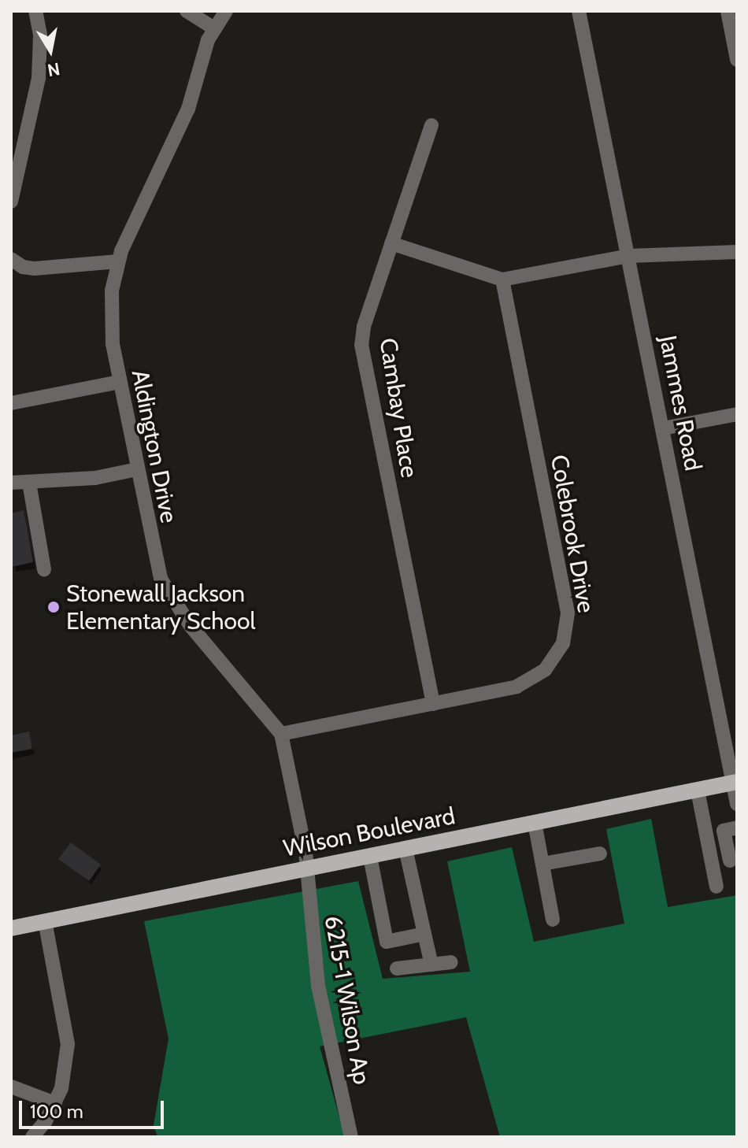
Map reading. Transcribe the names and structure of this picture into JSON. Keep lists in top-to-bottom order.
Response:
{
  "streets": {
    "main road": ["Wilson Boulevard"],
    "street": [
      "Jammes Road",
      "Cambay Place",
      "Aldington Drive",
      "Colebrook Drive",
      "6215-1 Wilson Ap"
    ]
  },
  "crossings": [
    ["Jammes Road", "Wilson Boulevard"],
    ["Cambay Place", "Colebrook Drive"],
    ["Aldington Drive", "Colebrook Drive"],
    ["Aldington Drive", "Wilson Boulevard"],
    ["Aldington Drive", "6215-1 Wilson Ap"],
    ["Wilson Boulevard", "6215-1 Wilson Ap"]
  ],
  "places": ["Stonewall Jackson Elementary School"],
  "scale_bar": "100 m",
  "north": "bottom"
}
